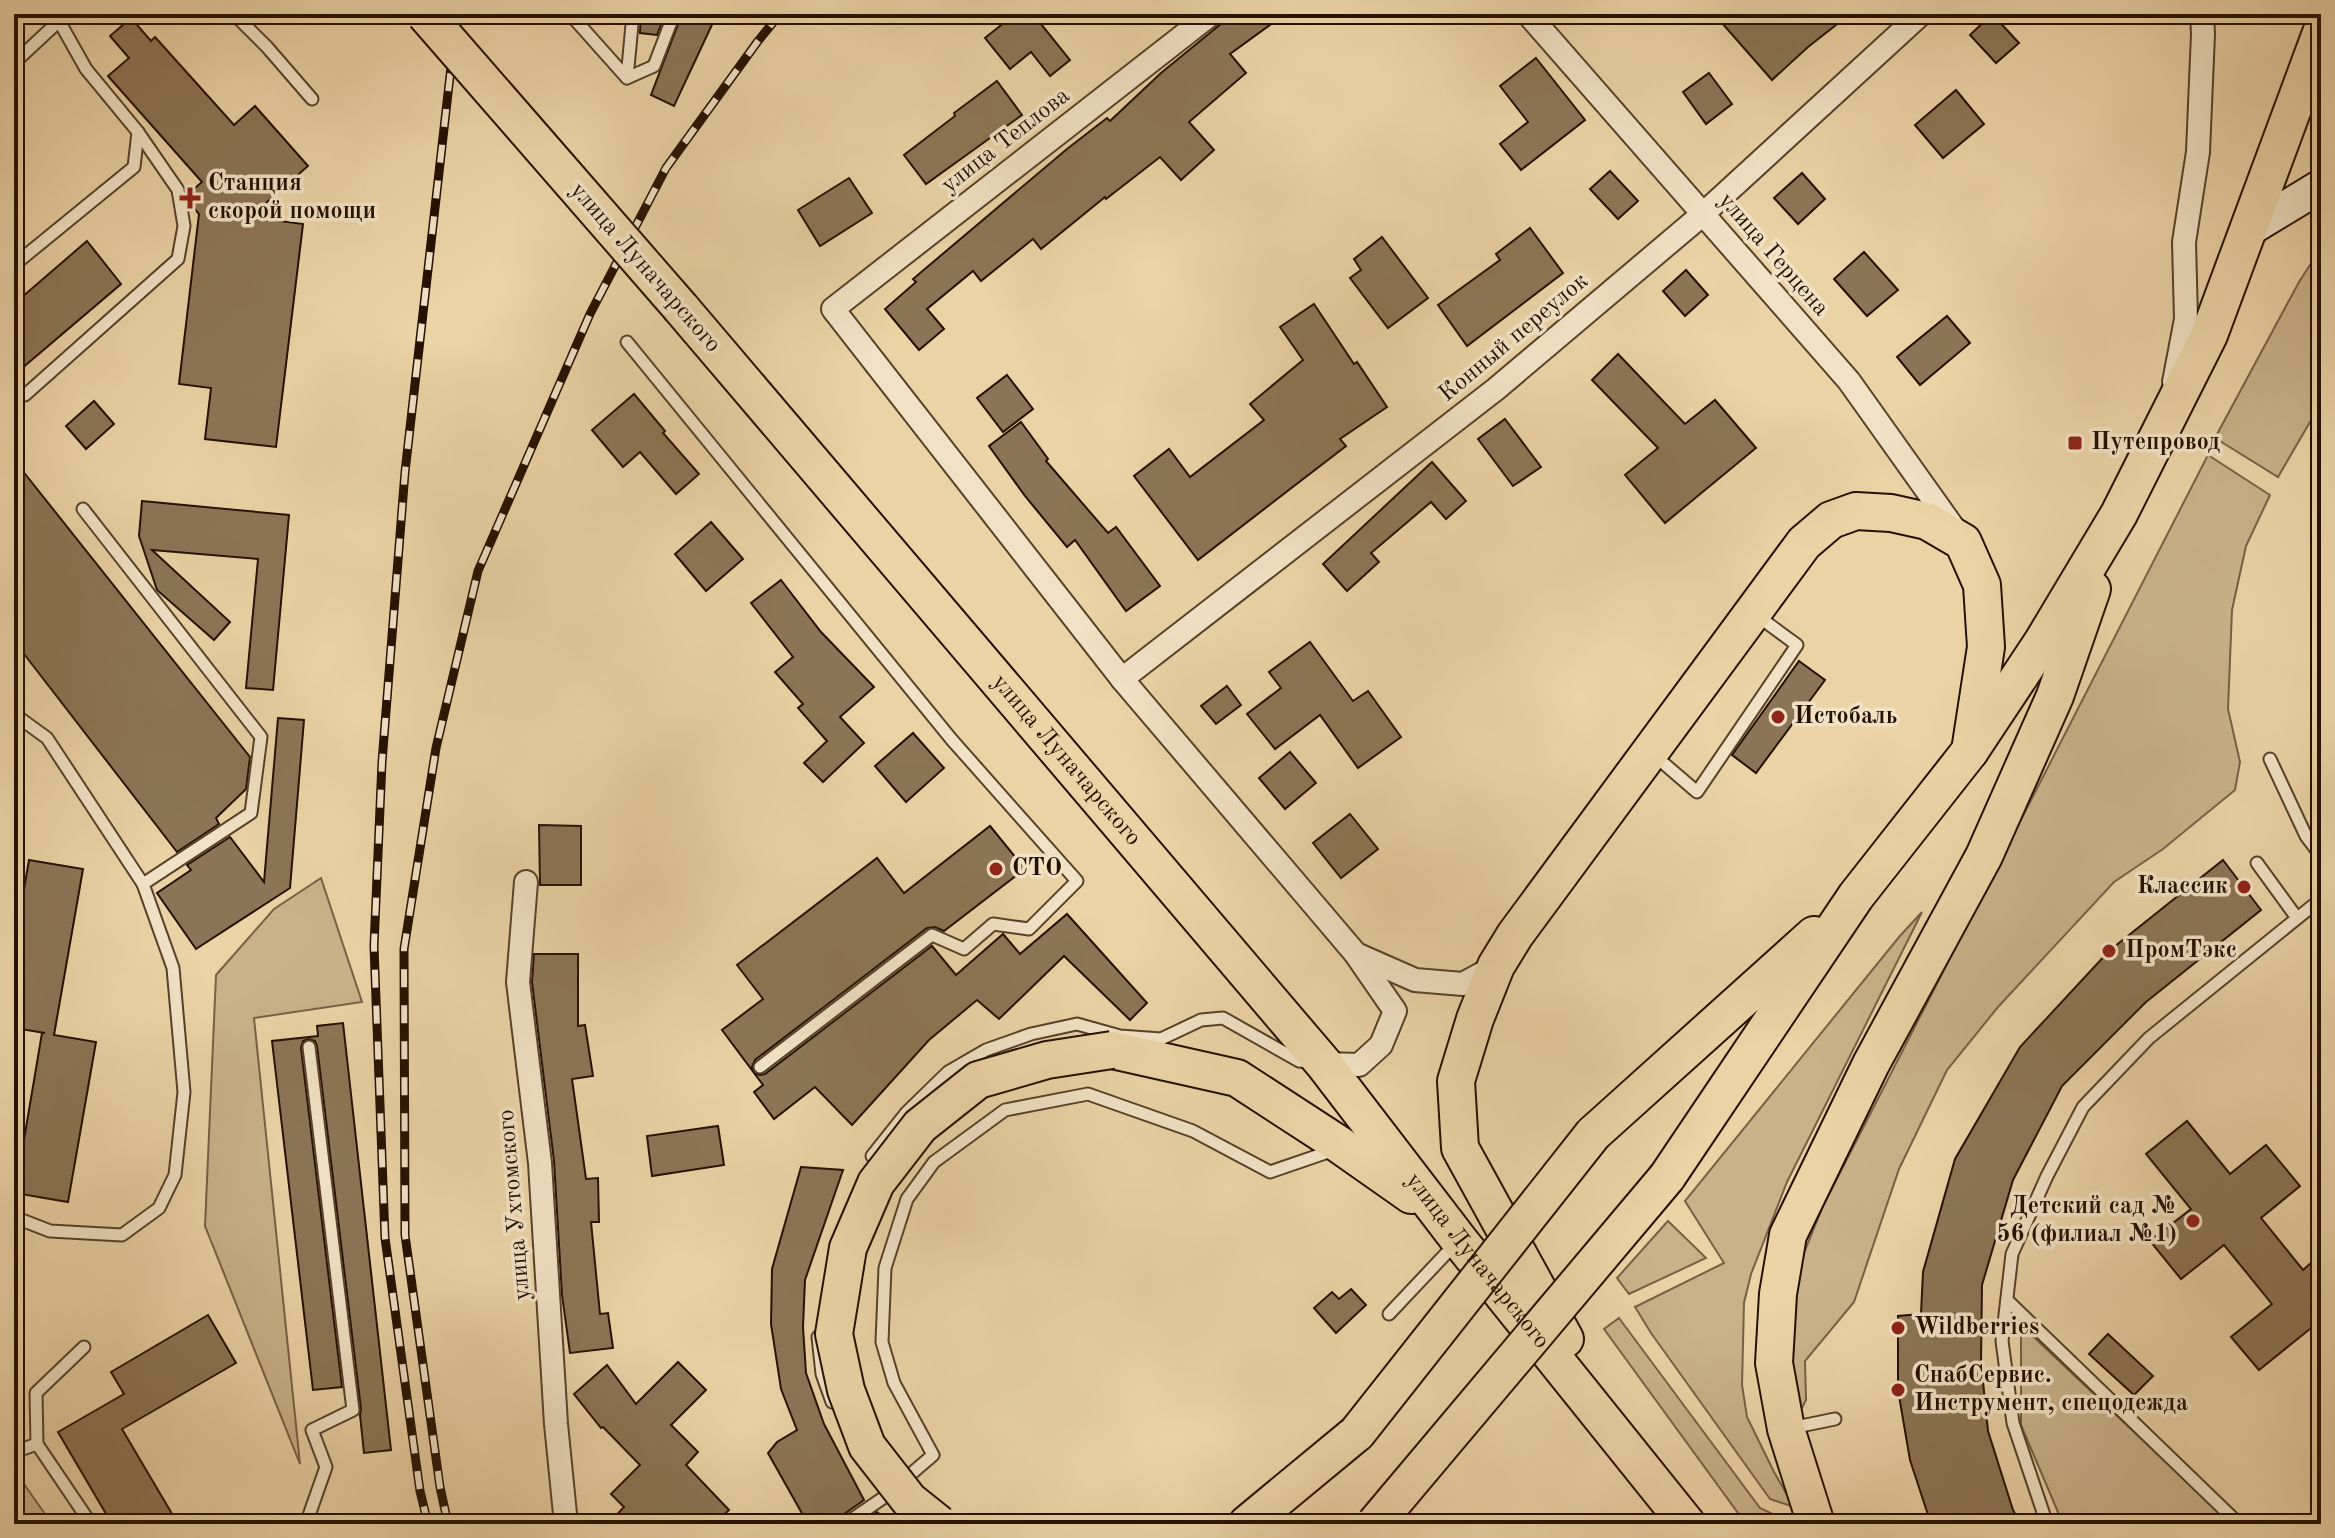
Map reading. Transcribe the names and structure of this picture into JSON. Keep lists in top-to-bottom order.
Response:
{
  "streets": {
    "main road": ["улица Луначарского"],
    "street": [
      "улица Теплова",
      "улица Герцена",
      "Конный переулок",
      "улица Ухтомского"
    ]
  },
  "crossings": [
    ["улица Теплова", "Конный переулок"],
    ["улица Герцена", "Конный переулок"]
  ],
  "places": {
    "health": ["Станция скорой помощи"],
    "transit": ["Путепровод"],
    "other": [
      "Истобаль",
      "СТО",
      "Классик",
      "ПромТэкс",
      "Детский сад № 56 (филиал №1)",
      "Wildberries",
      "СнабСервис. Инструмент, спецодежда"
    ]
  }
}
